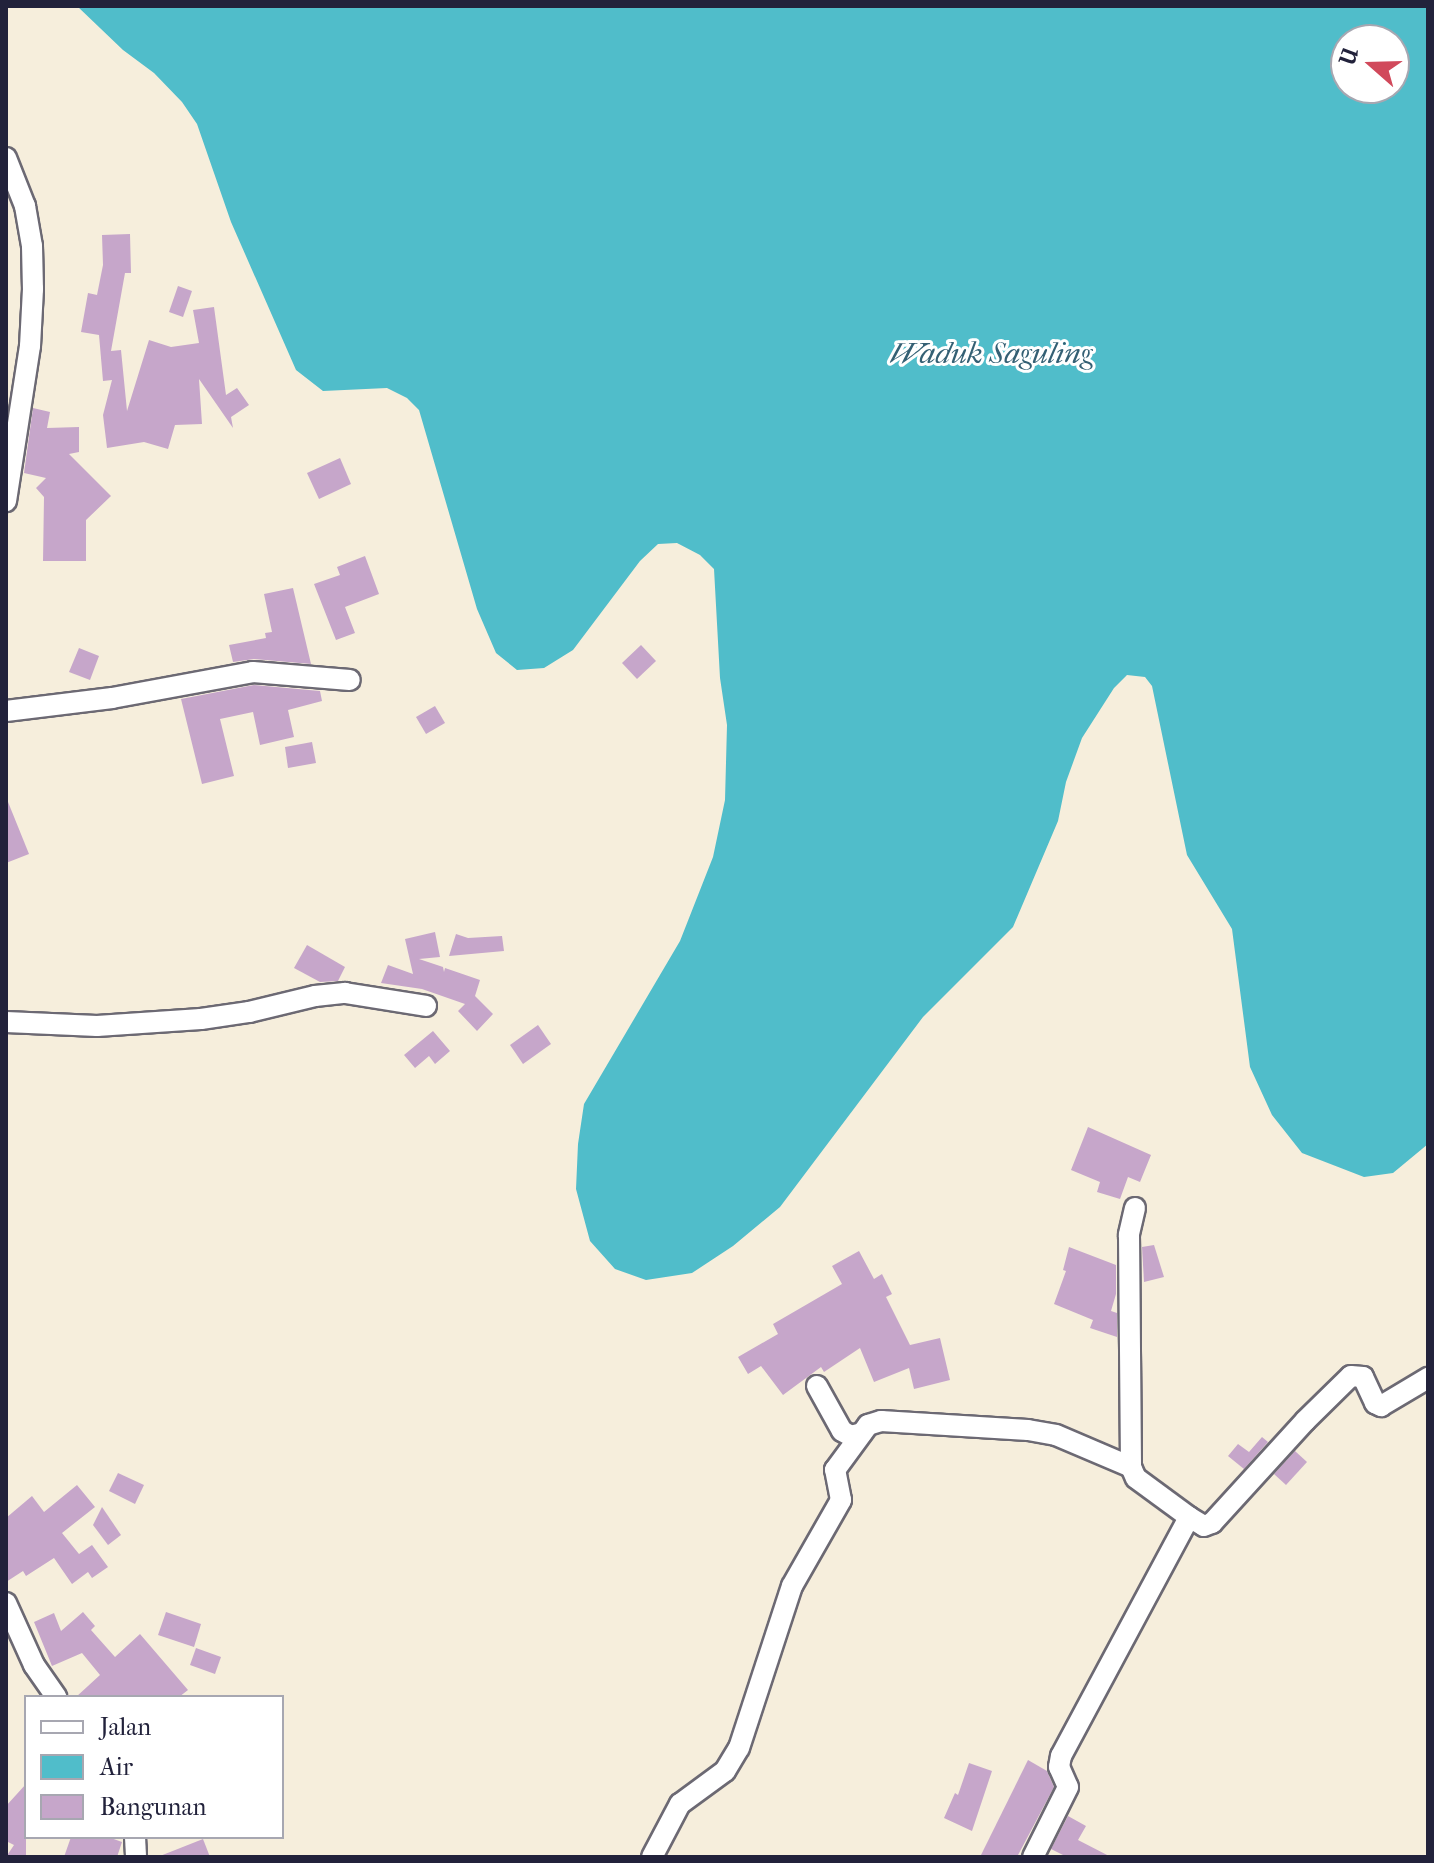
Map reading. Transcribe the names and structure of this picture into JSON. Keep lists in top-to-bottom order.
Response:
{
  "water": ["Waduk Saguling"],
  "legend": ["Jalan", "Air", "Bangunan"],
  "north": "left"
}
